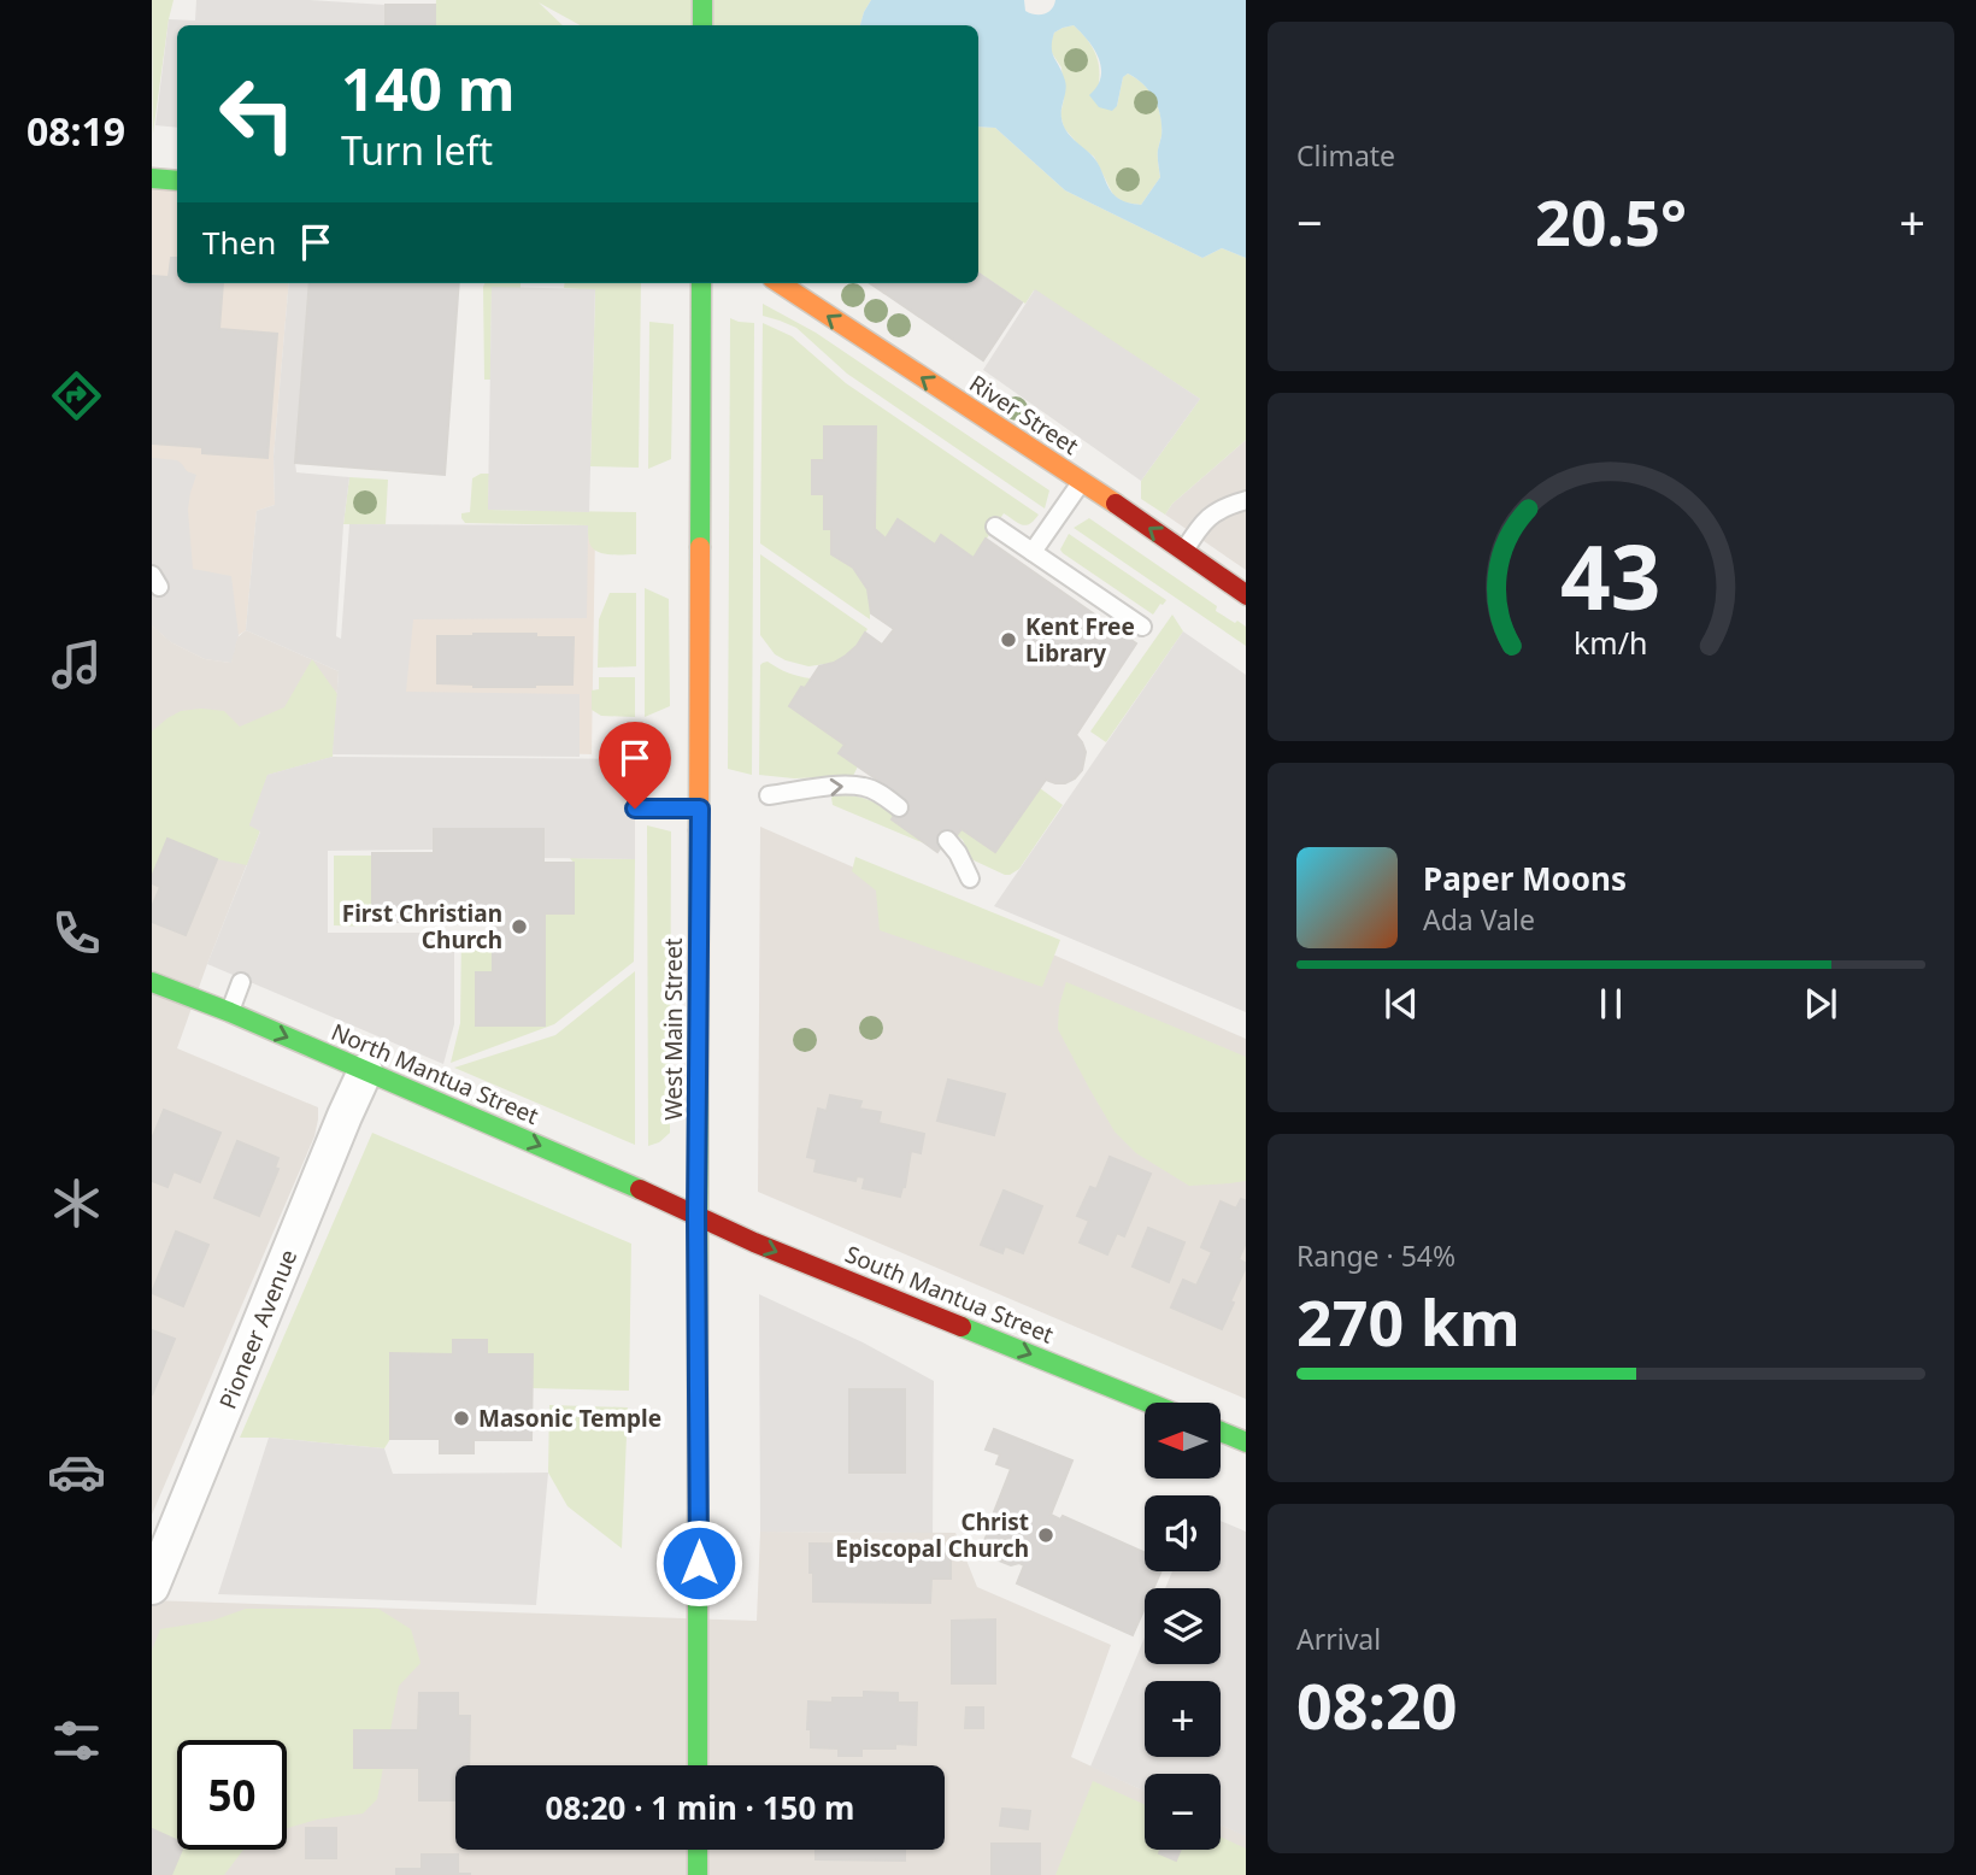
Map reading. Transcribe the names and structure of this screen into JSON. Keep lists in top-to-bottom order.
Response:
{
  "streets": {
    "main road": [
      "River Street",
      "West Main Street",
      "North Mantua Street",
      "South Mantua Street"
    ],
    "street": ["Pioneer Avenue"]
  },
  "crossings": [
    ["West Main Street", "North Mantua Street"],
    ["West Main Street", "South Mantua Street"],
    ["North Mantua Street", "South Mantua Street"],
    ["North Mantua Street", "Pioneer Avenue"]
  ],
  "one_way": ["River Street", "North Mantua Street", "South Mantua Street"],
  "places": [
    "Kent Free Library",
    "First Christian Church",
    "Masonic Temple",
    "Christ Episcopal Church"
  ],
  "north": "left",
  "page": {
    "tabs": "08:19",
    "tile": [
      "Climate",
      ["Range · 54%", "270 km"],
      ["Arrival", "08:20"]
    ],
    "turn": ["140 m", "Turn left"],
    "heat": ["−", "20.5°", "+"],
    "then": "Then",
    "song": ["Paper Moons", "Ada Vale"],
    "map_buttons": ["+", "−"],
    "limit": "50",
    "trip": "08:20 · 1 min · 150 m",
    "gauge": ["43", "km/h"]
  }
}
